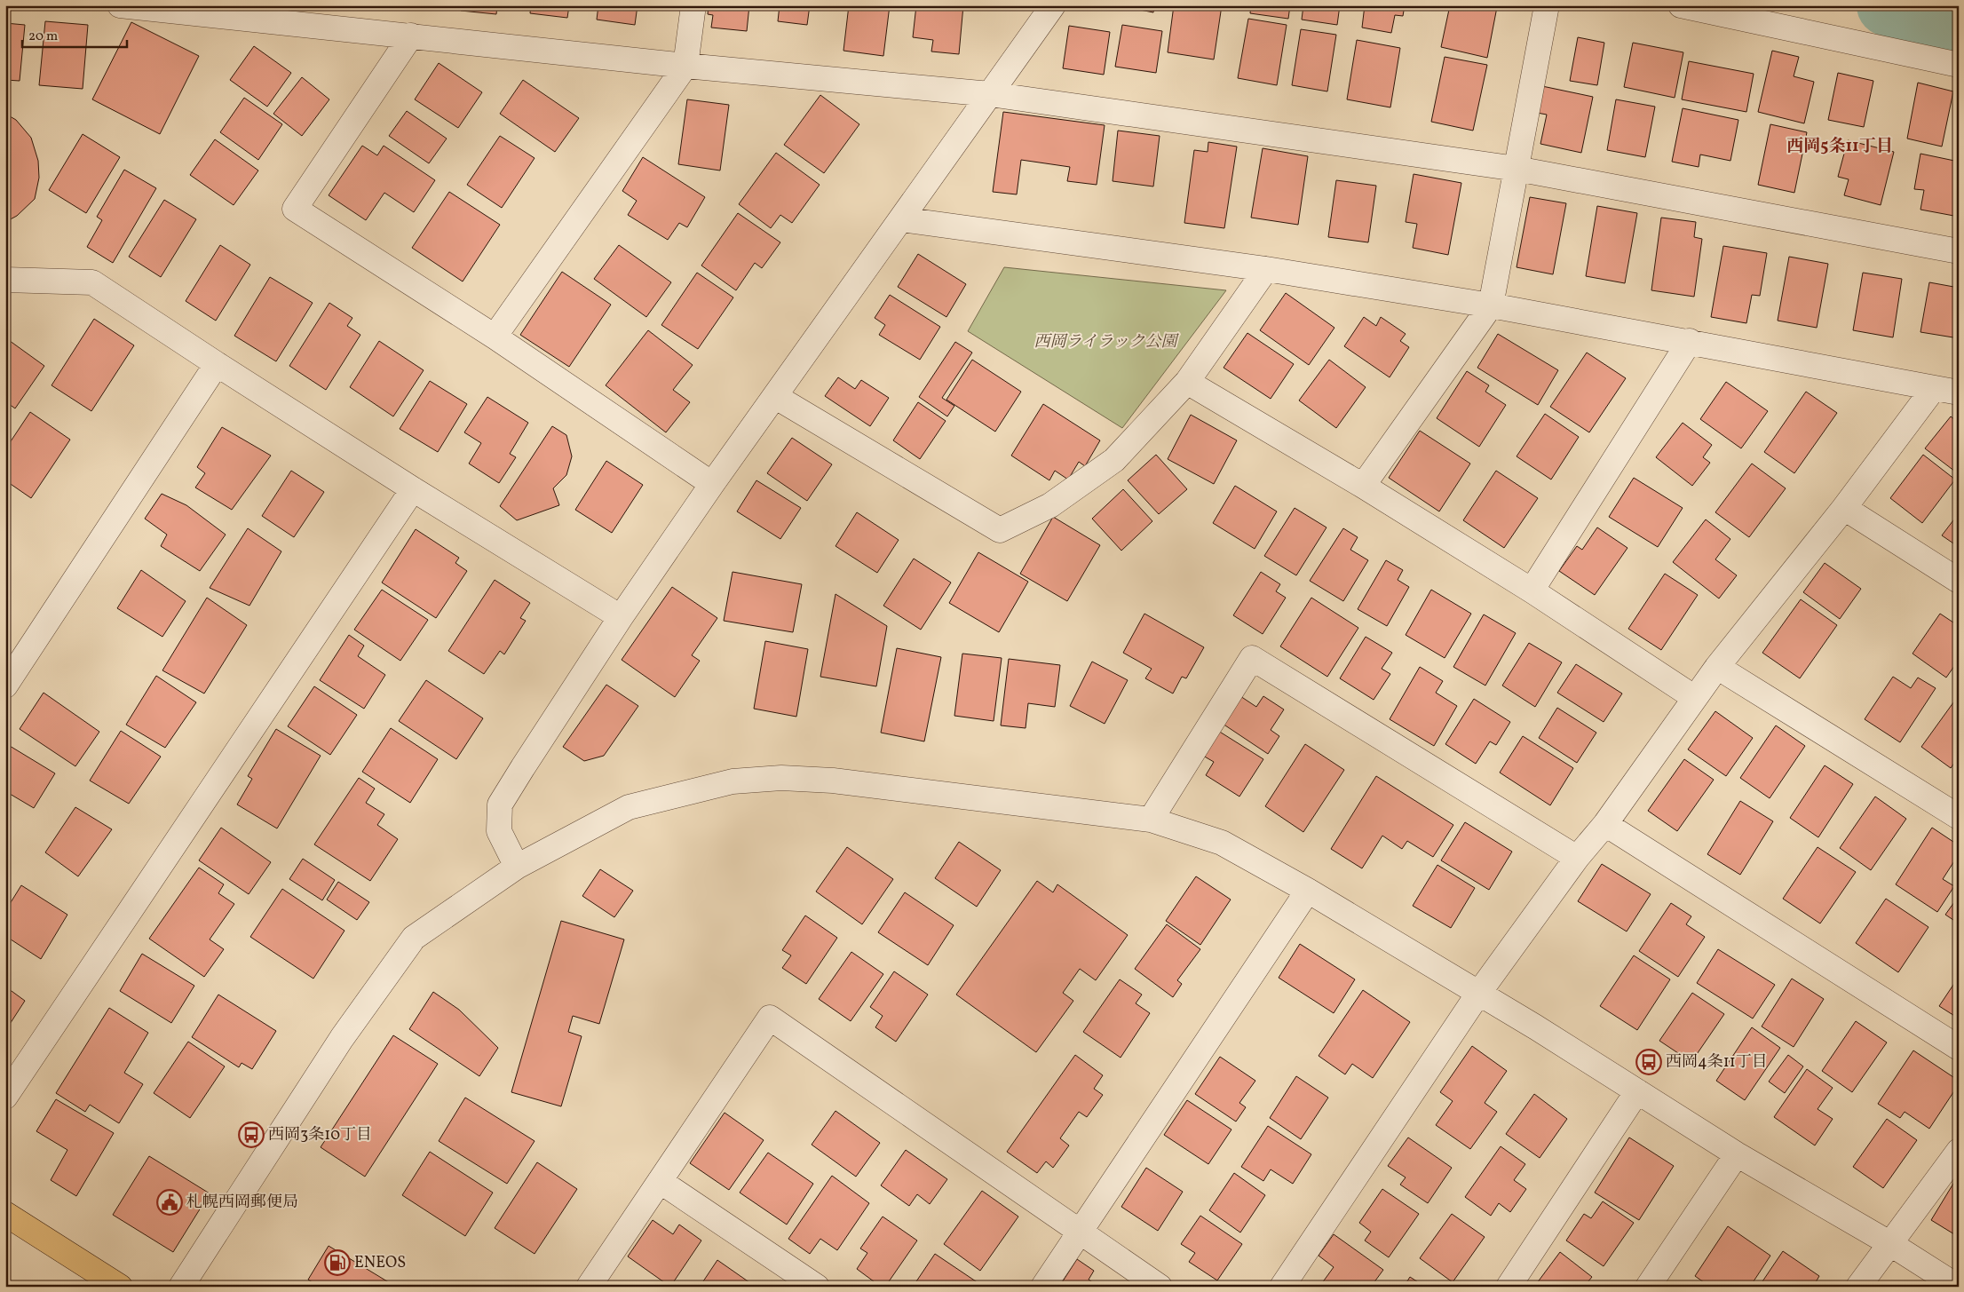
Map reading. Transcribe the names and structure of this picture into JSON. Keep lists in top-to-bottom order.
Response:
{
  "districts": ["西岡5条11丁目"],
  "parks": ["西岡ライラック公園"],
  "places": {
    "bus stop": ["西岡4条11丁目", "西岡3条10丁目"],
    "public building": ["札幌西岡郵便局"],
    "fuel station": ["ENEOS"]
  },
  "scale_bar": "20 m"
}
